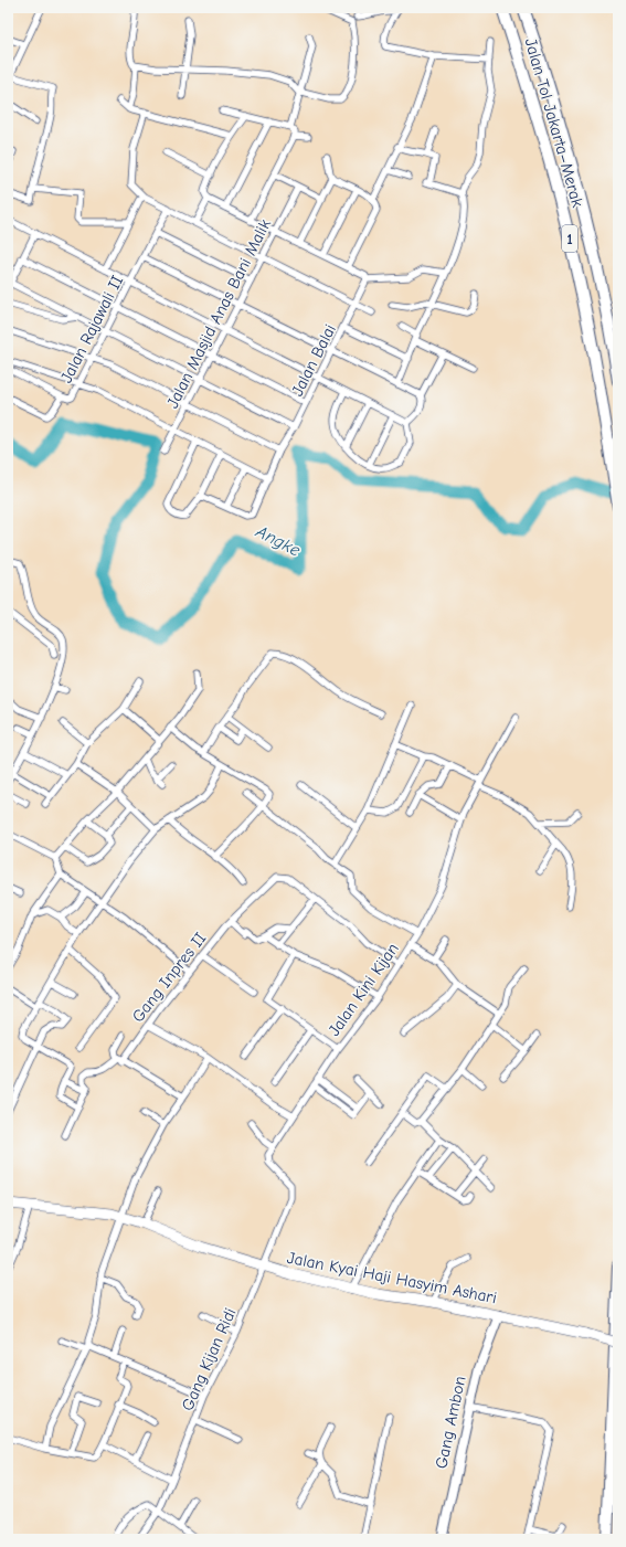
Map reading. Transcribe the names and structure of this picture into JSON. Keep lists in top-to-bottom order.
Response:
{
  "streets": {
    "highway": ["Jalan Tol Jakarta–Merak", "1"],
    "main road": ["Jalan Kyai Haji Hasyim Ashari"],
    "street": [
      "Jalan Masjid Anas Bani Malik",
      "Jalan Rajawali II",
      "Jalan Balai",
      "Gang Inpres II",
      "Jalan Kini Kijan",
      "Gang Kijan Ridi",
      "Gang Ambon"
    ]
  },
  "crossings": [
    ["Gang Inpres II", "Jalan Kini Kijan"],
    ["Jalan Kyai Haji Hasyim Ashari", "Gang Kijan Ridi"],
    ["Jalan Kyai Haji Hasyim Ashari", "Gang Ambon"]
  ],
  "water": ["Angke"]
}
